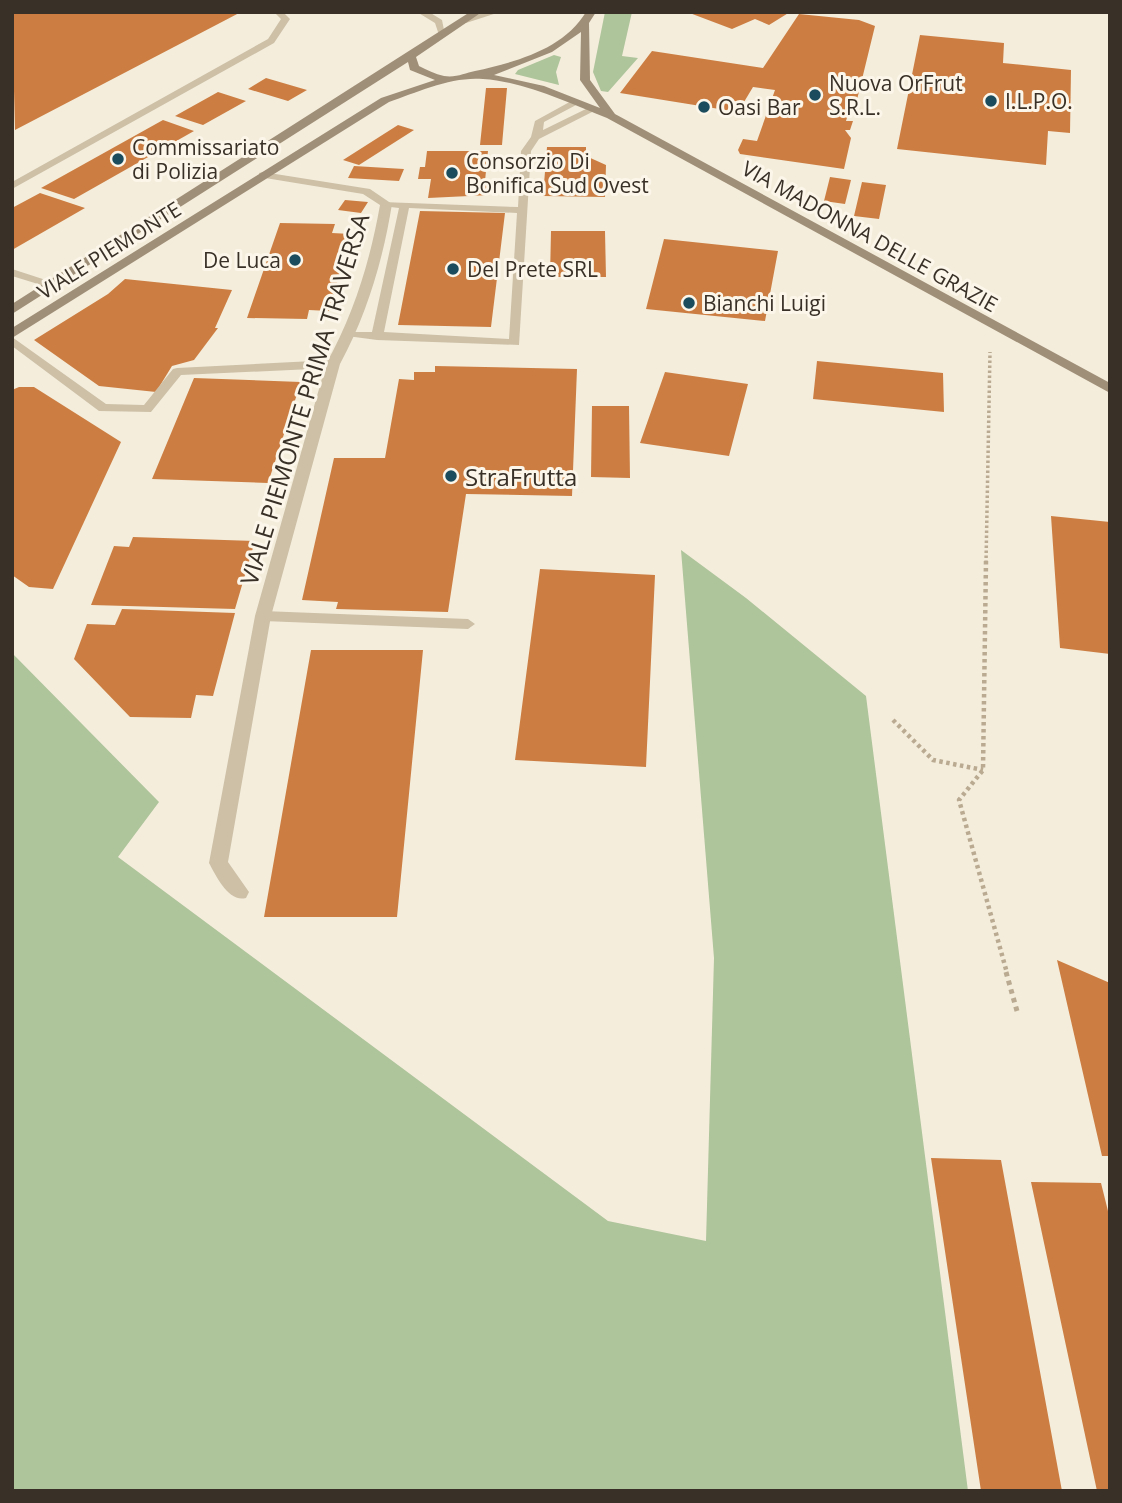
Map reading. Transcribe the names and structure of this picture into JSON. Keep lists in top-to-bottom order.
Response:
{
  "streets": {
    "street": ["VIA MADONNA DELLE GRAZIE", "VIALE PIEMONTE", "VIALE PIEMONTE PRIMA TRAVERSA"]
  },
  "crossings": [
    ["VIA MADONNA DELLE GRAZIE", "VIALE PIEMONTE"],
    ["VIALE PIEMONTE", "VIALE PIEMONTE PRIMA TRAVERSA"]
  ],
  "places": [
    "Nuova OrFrut S.R.L.",
    "I.L.P.O.",
    "Oasi Bar",
    "Commissariato di Polizia",
    "Consorzio Di Bonifica Sud Ovest",
    "De Luca",
    "Del Prete SRL",
    "Bianchi Luigi",
    "StraFrutta"
  ]
}
